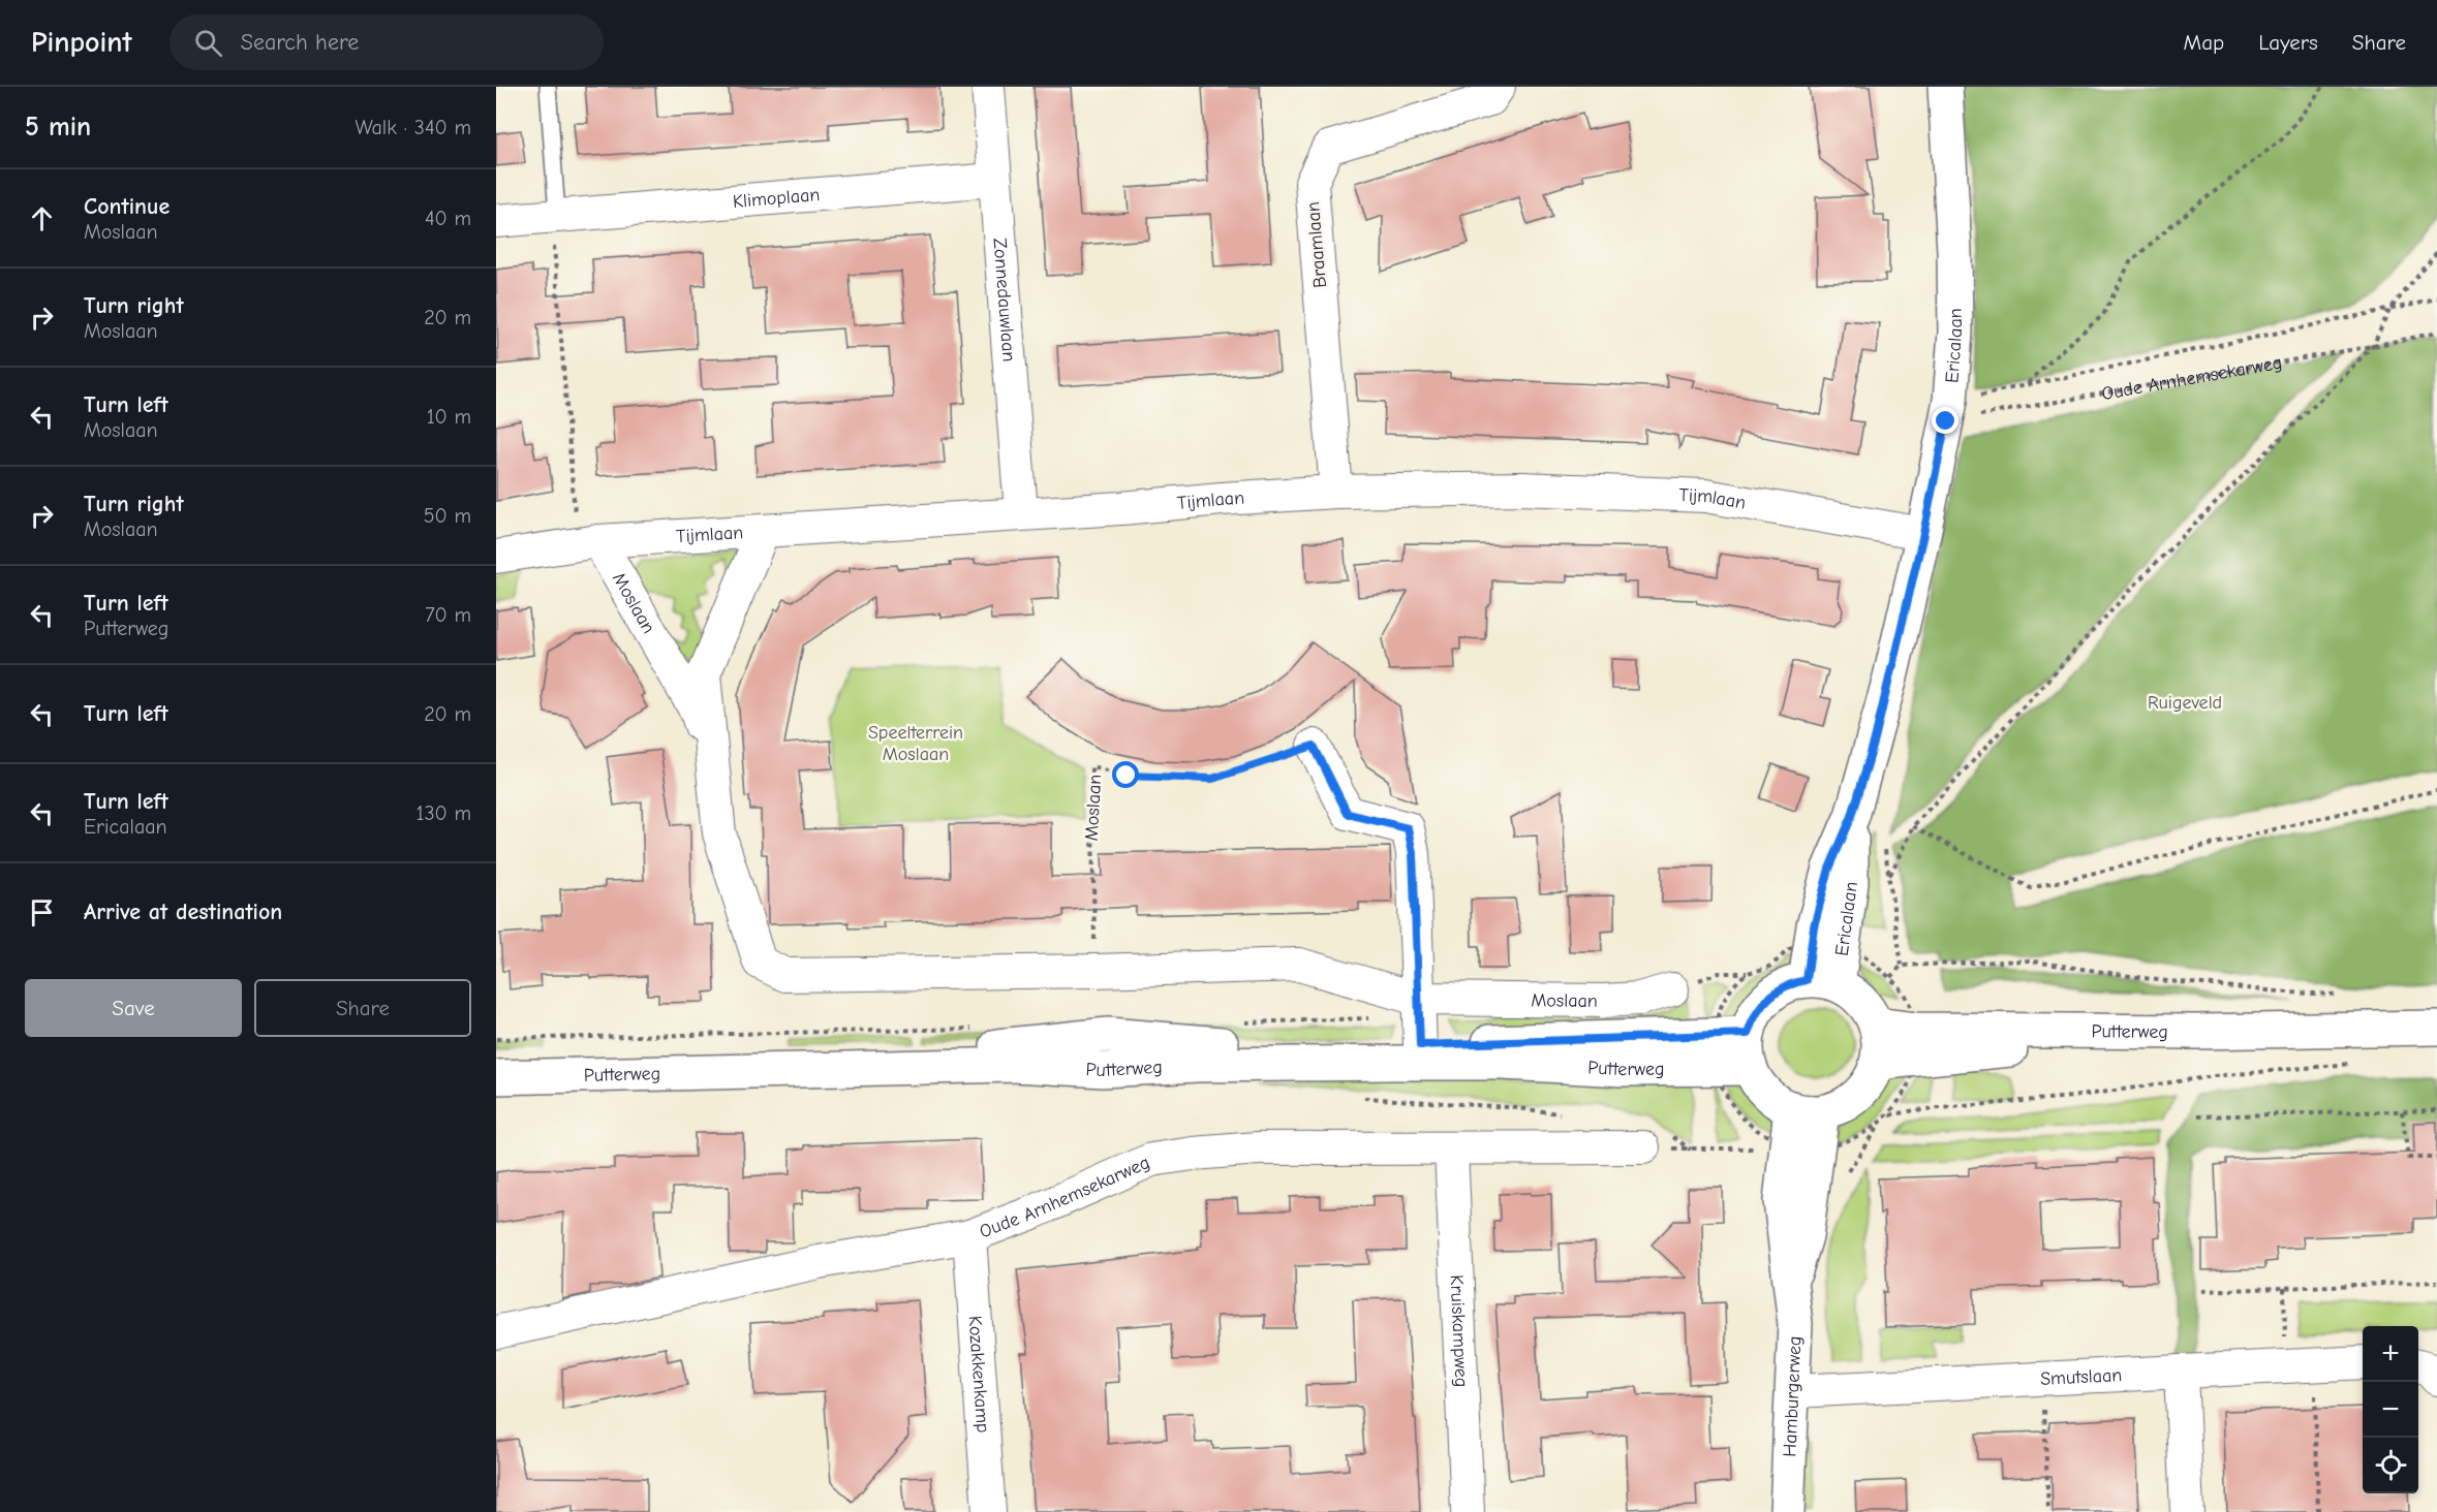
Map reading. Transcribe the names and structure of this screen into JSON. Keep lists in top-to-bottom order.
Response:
{
  "streets": {
    "main road": ["Ericalaan", "Putterweg", "Hamburgerweg"],
    "street": [
      "Klimoplaan",
      "Braamlaan",
      "Zonnedauwlaan",
      "Oude Arnhemsekarweg",
      "Tijmlaan",
      "Moslaan",
      "Kruiskampweg",
      "Kozakkenkamp",
      "Smutslaan"
    ]
  },
  "crossings": [
    ["Klimoplaan", "Zonnedauwlaan"],
    ["Braamlaan", "Tijmlaan"],
    ["Zonnedauwlaan", "Tijmlaan"],
    ["Ericalaan", "Oude Arnhemsekarweg"],
    ["Ericalaan", "Tijmlaan"],
    ["Ericalaan", "Putterweg"],
    ["Ericalaan", "Hamburgerweg"],
    ["Oude Arnhemsekarweg", "Kruiskampweg"],
    ["Oude Arnhemsekarweg", "Kozakkenkamp"],
    ["Tijmlaan", "Moslaan"],
    ["Putterweg", "Hamburgerweg"],
    ["Smutslaan", "Hamburgerweg"]
  ],
  "parks": ["Ruigeveld", "Speelterrein Moslaan"],
  "page": {
    "header": "Pinpoint",
    "search": "Search here",
    "nav": ["Map", "Layers", "Share"],
    "heading": ["5 min", "Walk · 340 m"],
    "list": [
      ["Continue", "Moslaan", "40 m"],
      ["Turn right", "Moslaan", "20 m"],
      ["Turn left", "Moslaan", "10 m"],
      ["Turn right", "Moslaan", "50 m"],
      ["Turn left", "Putterweg", "70 m"],
      ["Turn left", "20 m"],
      ["Turn left", "Ericalaan", "130 m"],
      "Arrive at destination"
    ],
    "buttons": ["Save", "Share"],
    "map_buttons": ["+", "−"]
  }
}
